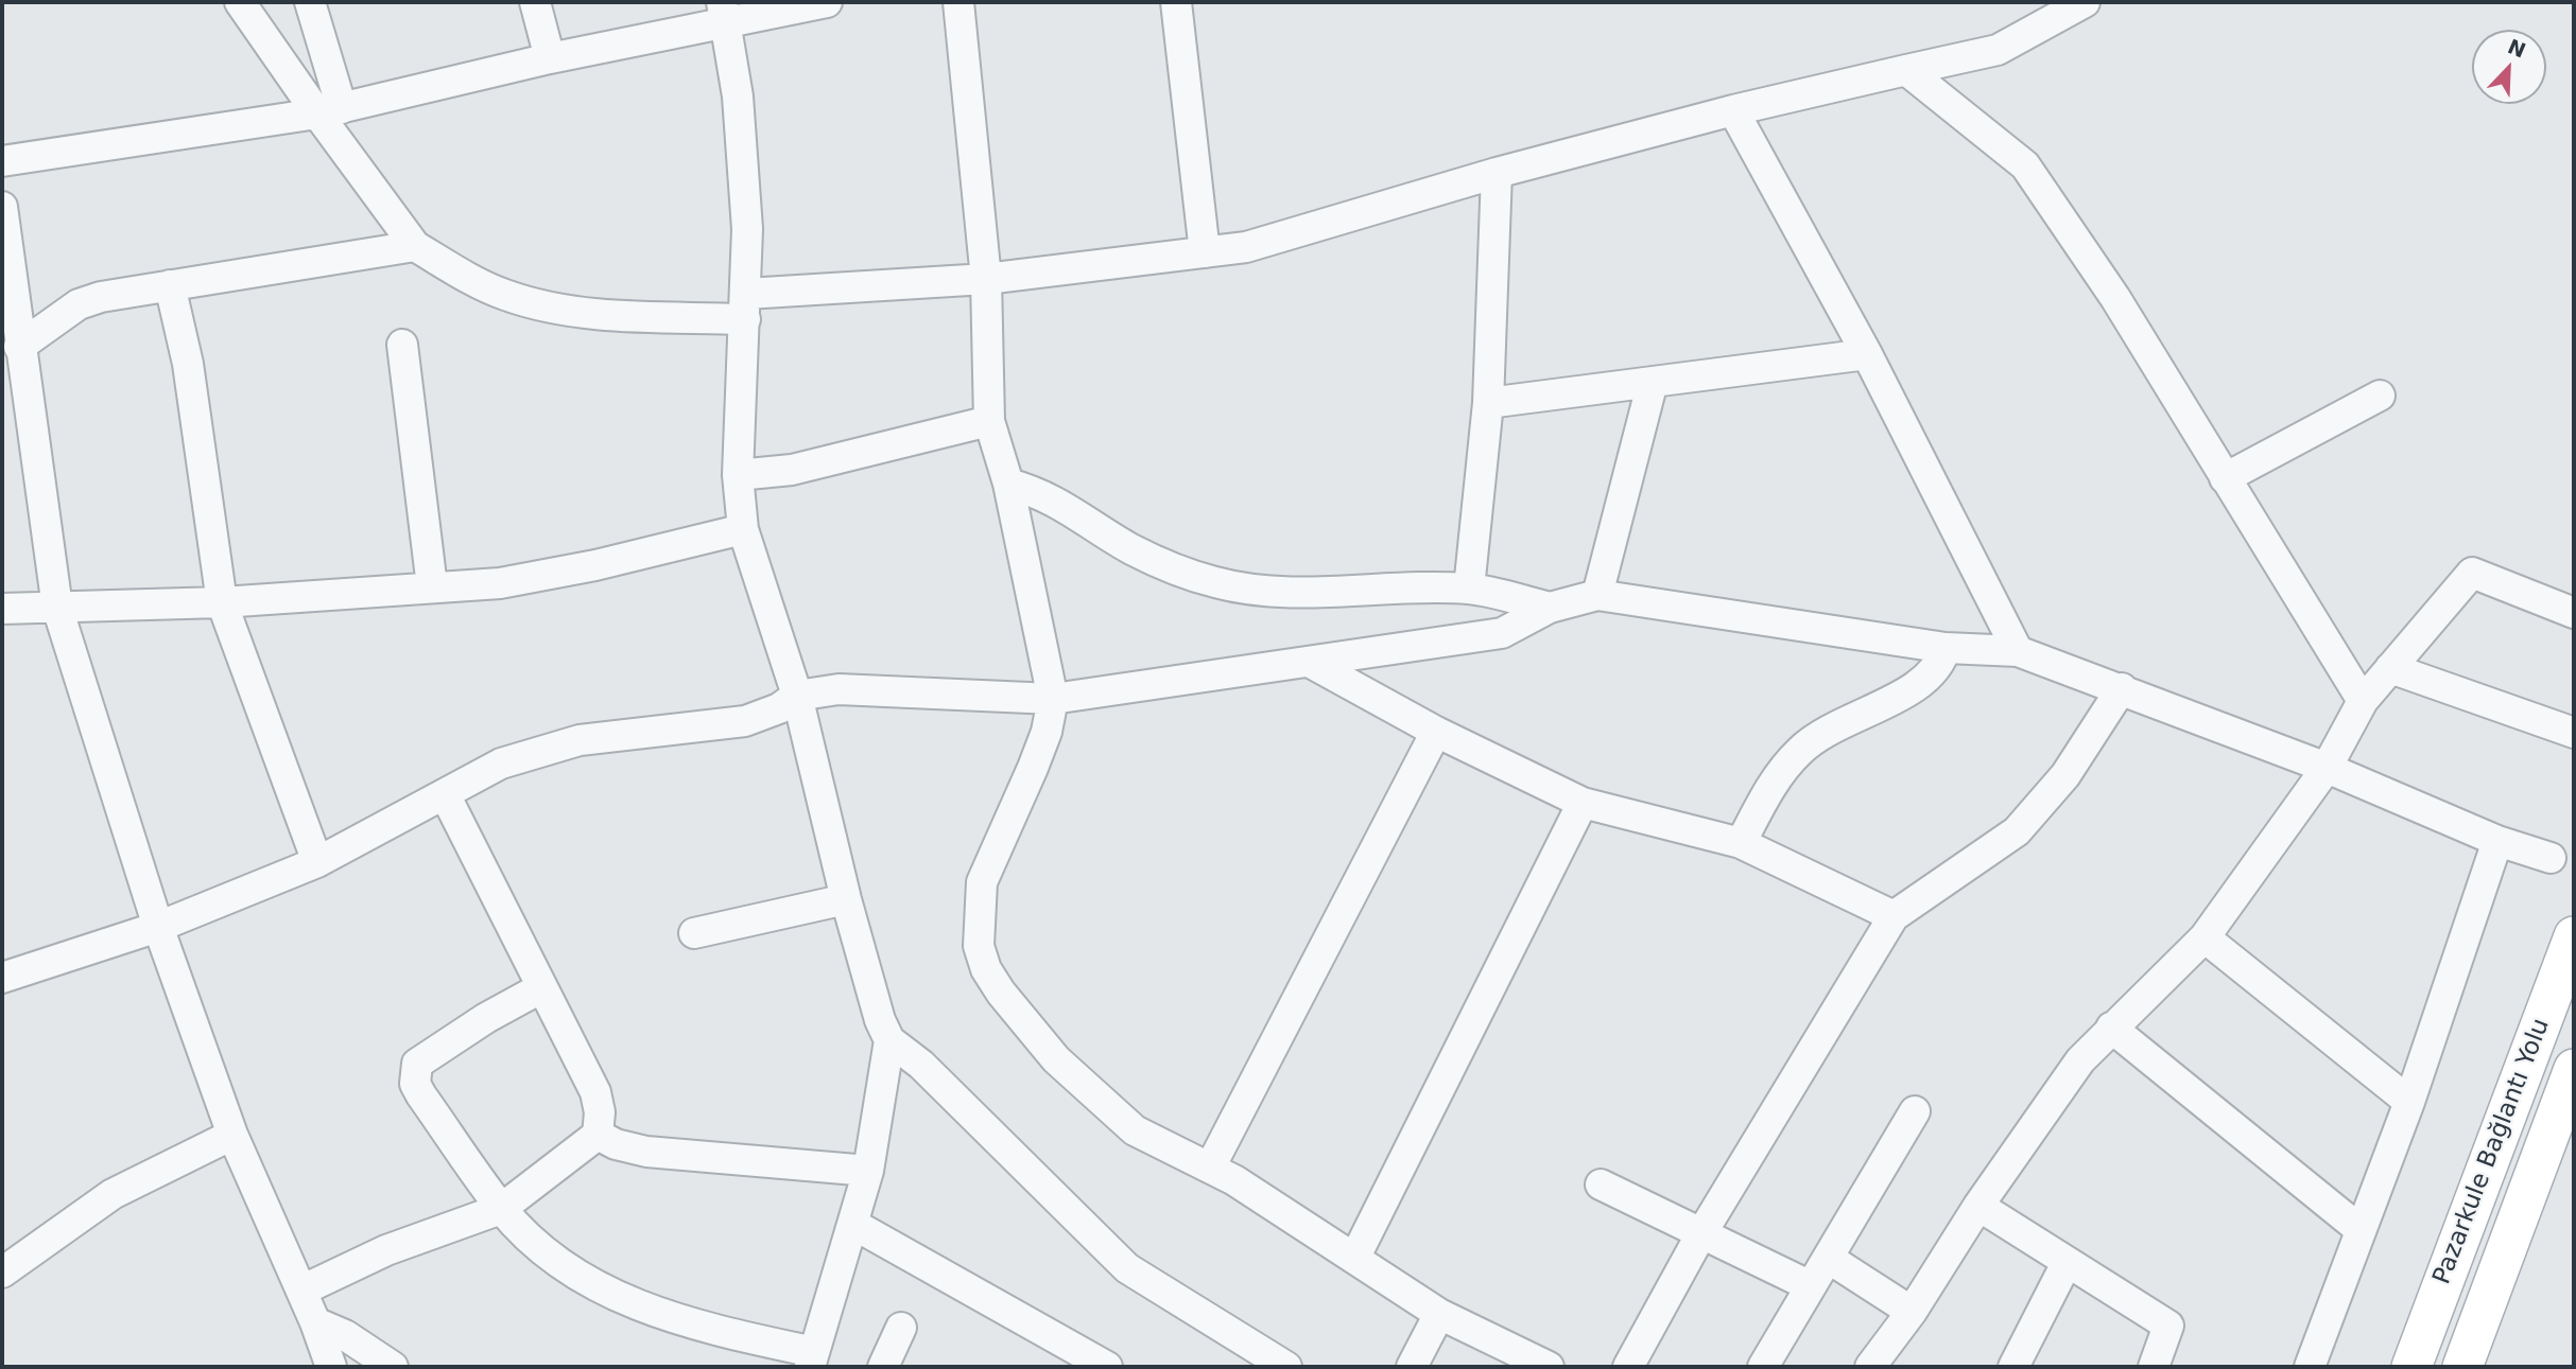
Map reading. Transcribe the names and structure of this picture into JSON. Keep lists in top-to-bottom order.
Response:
{
  "streets": {
    "main road": ["Pazarkule Bağlantı Yolu"]
  },
  "north": "top right"
}
